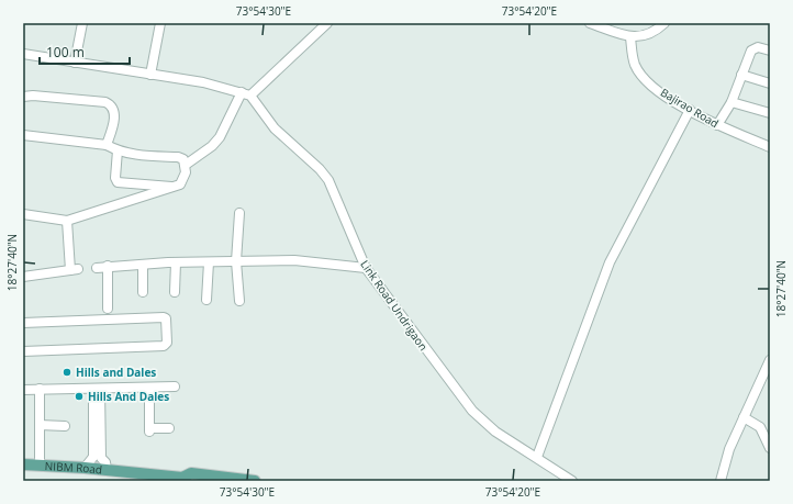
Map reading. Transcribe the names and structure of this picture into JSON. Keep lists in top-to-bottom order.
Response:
{
  "streets": {
    "main road": ["NIBM Road"],
    "street": ["Bajirao Road", "Link Road Undrigaon"]
  },
  "places": ["Hills and Dales", "Hills And Dales"],
  "scale_bar": "100 m",
  "coordinates": ["73°54'30\"E", "73°54'20\"E", "18°27'40\"N"]
}
